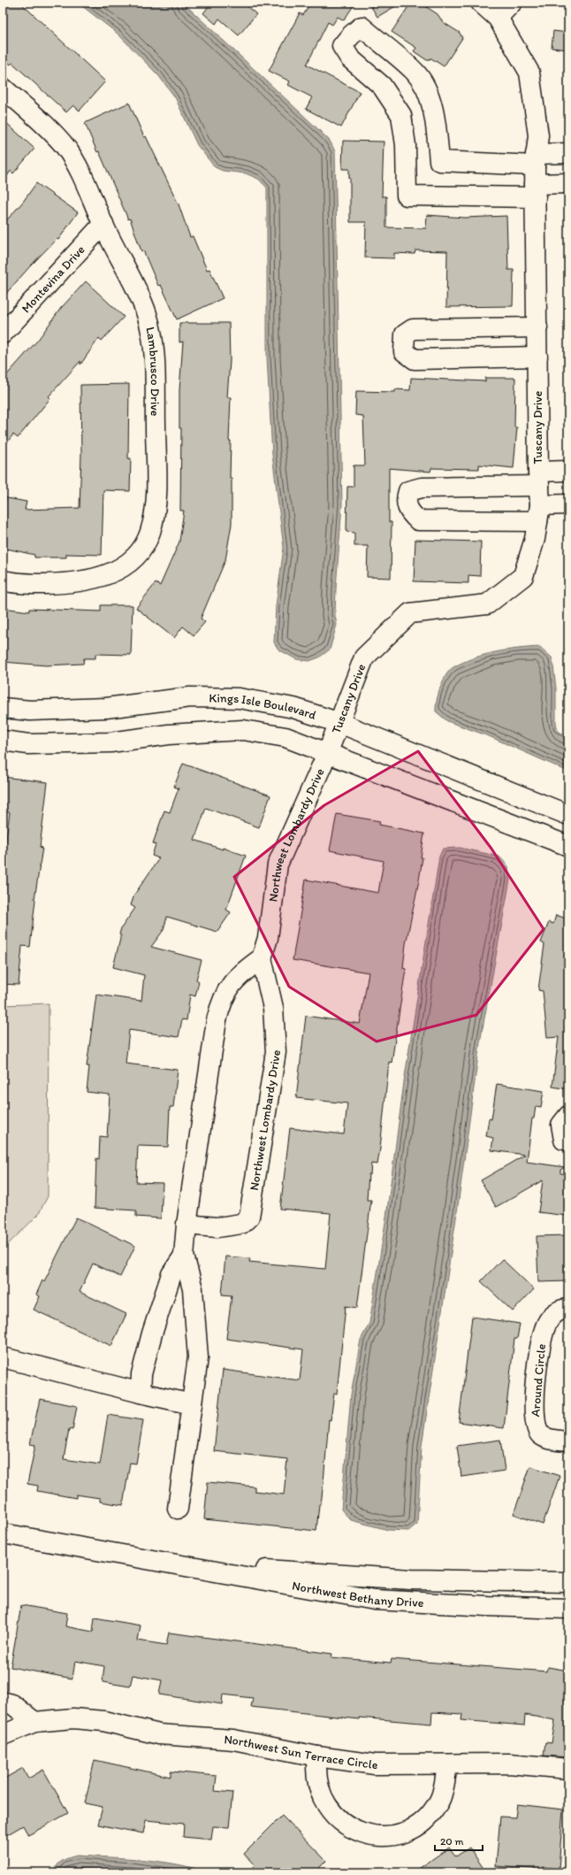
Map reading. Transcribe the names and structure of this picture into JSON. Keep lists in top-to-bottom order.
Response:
{
  "streets": {
    "street": [
      "Montevina Drive",
      "Lambrusco Drive",
      "Tuscany Drive",
      "Kings Isle Boulevard",
      "Northwest Lombardy Drive",
      "Around Circle",
      "Northwest Bethany Drive",
      "Northwest Sun Terrace Circle"
    ]
  },
  "crossings": [
    ["Montevina Drive", "Lambrusco Drive"],
    ["Tuscany Drive", "Kings Isle Boulevard"],
    ["Tuscany Drive", "Northwest Lombardy Drive"],
    ["Kings Isle Boulevard", "Northwest Lombardy Drive"]
  ],
  "scale_bar": "20 m"
}
